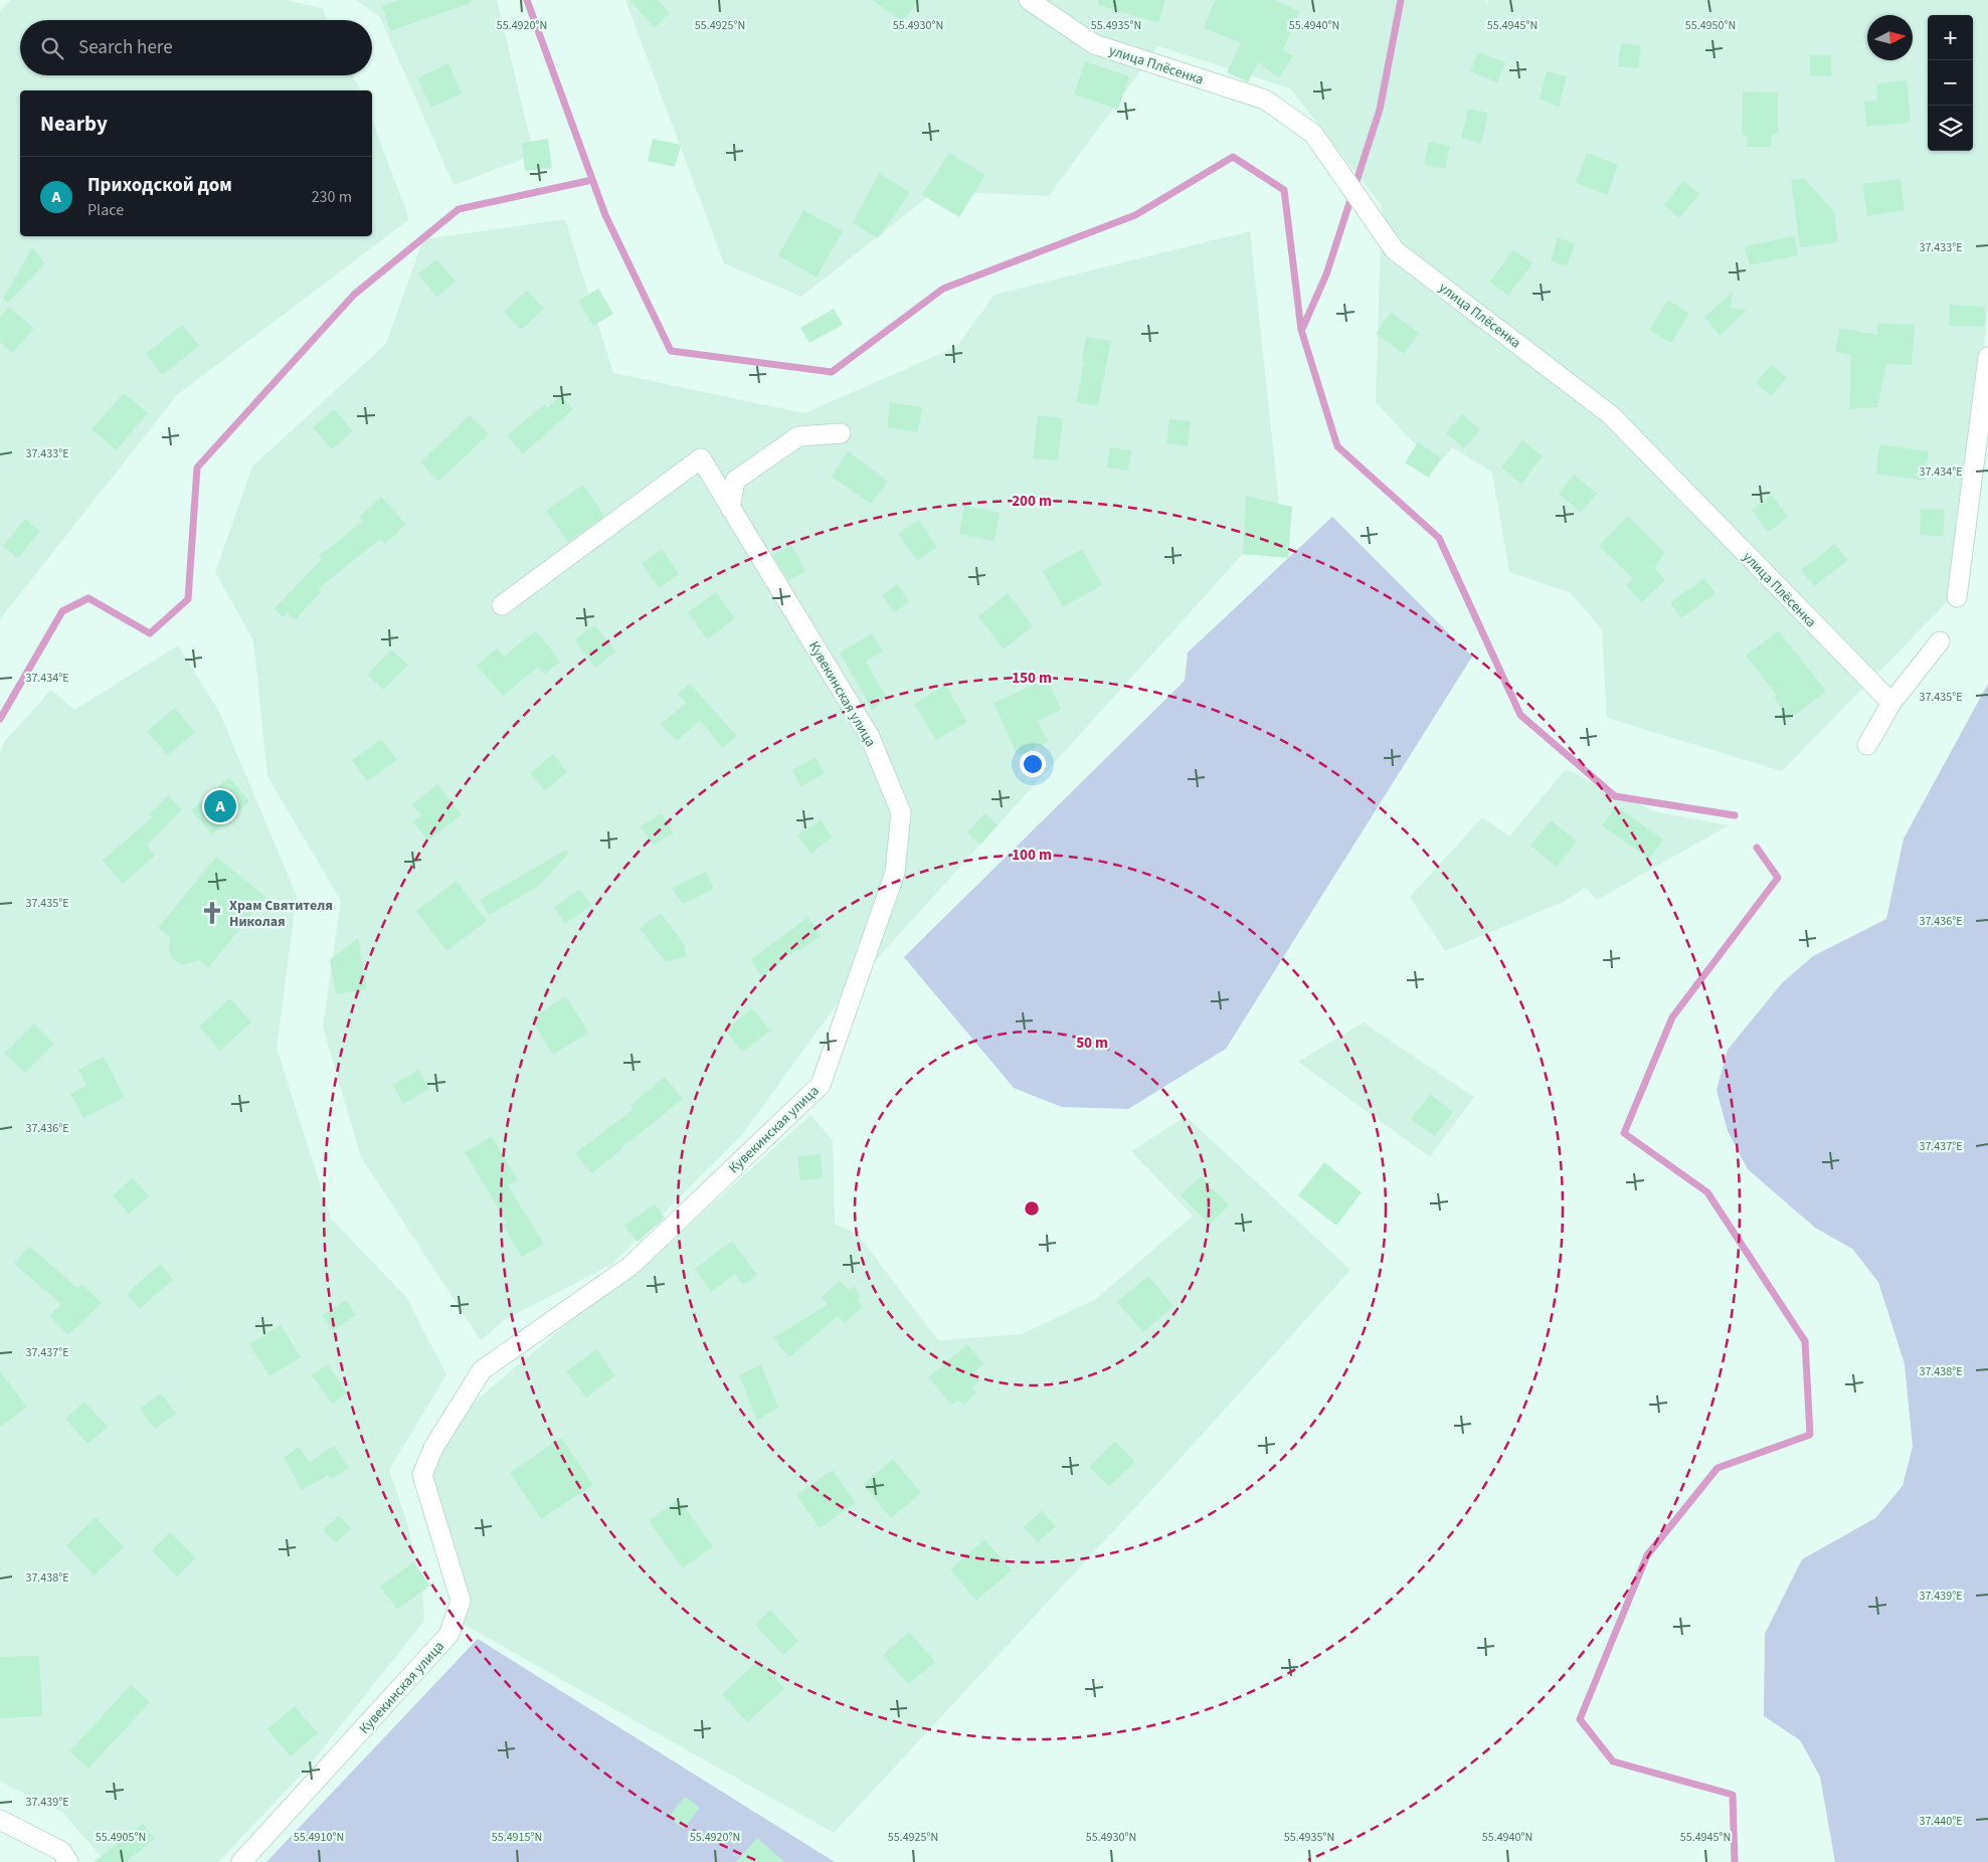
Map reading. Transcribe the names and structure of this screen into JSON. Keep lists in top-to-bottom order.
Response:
{
  "streets": {
    "street": ["улица Плёсенка", "Кувекинская улица"]
  },
  "places": {
    "church": ["Храм Святителя Николая"]
  },
  "north": "right",
  "page": {
    "map_buttons": ["+", "−"],
    "search": "Search here",
    "heading": "Nearby",
    "list": [
      {
        "mark": "A",
        "name": "Приходской дом",
        "note": "Place",
        "value": "230 m"
      }
    ],
    "pins": "A"
  },
  "coordinates": [
    "55.4920°N",
    "55.4925°N",
    "55.4930°N",
    "55.4935°N",
    "55.4940°N",
    "55.4945°N",
    "55.4950°N",
    "37.433°E",
    "37.434°E",
    "37.435°E",
    "37.436°E",
    "37.437°E",
    "37.438°E",
    "37.439°E",
    "37.440°E",
    "55.4905°N",
    "55.4910°N",
    "55.4915°N"
  ],
  "rings": [
    "200 m",
    "150 m",
    "100 m",
    "50 m"
  ]
}
